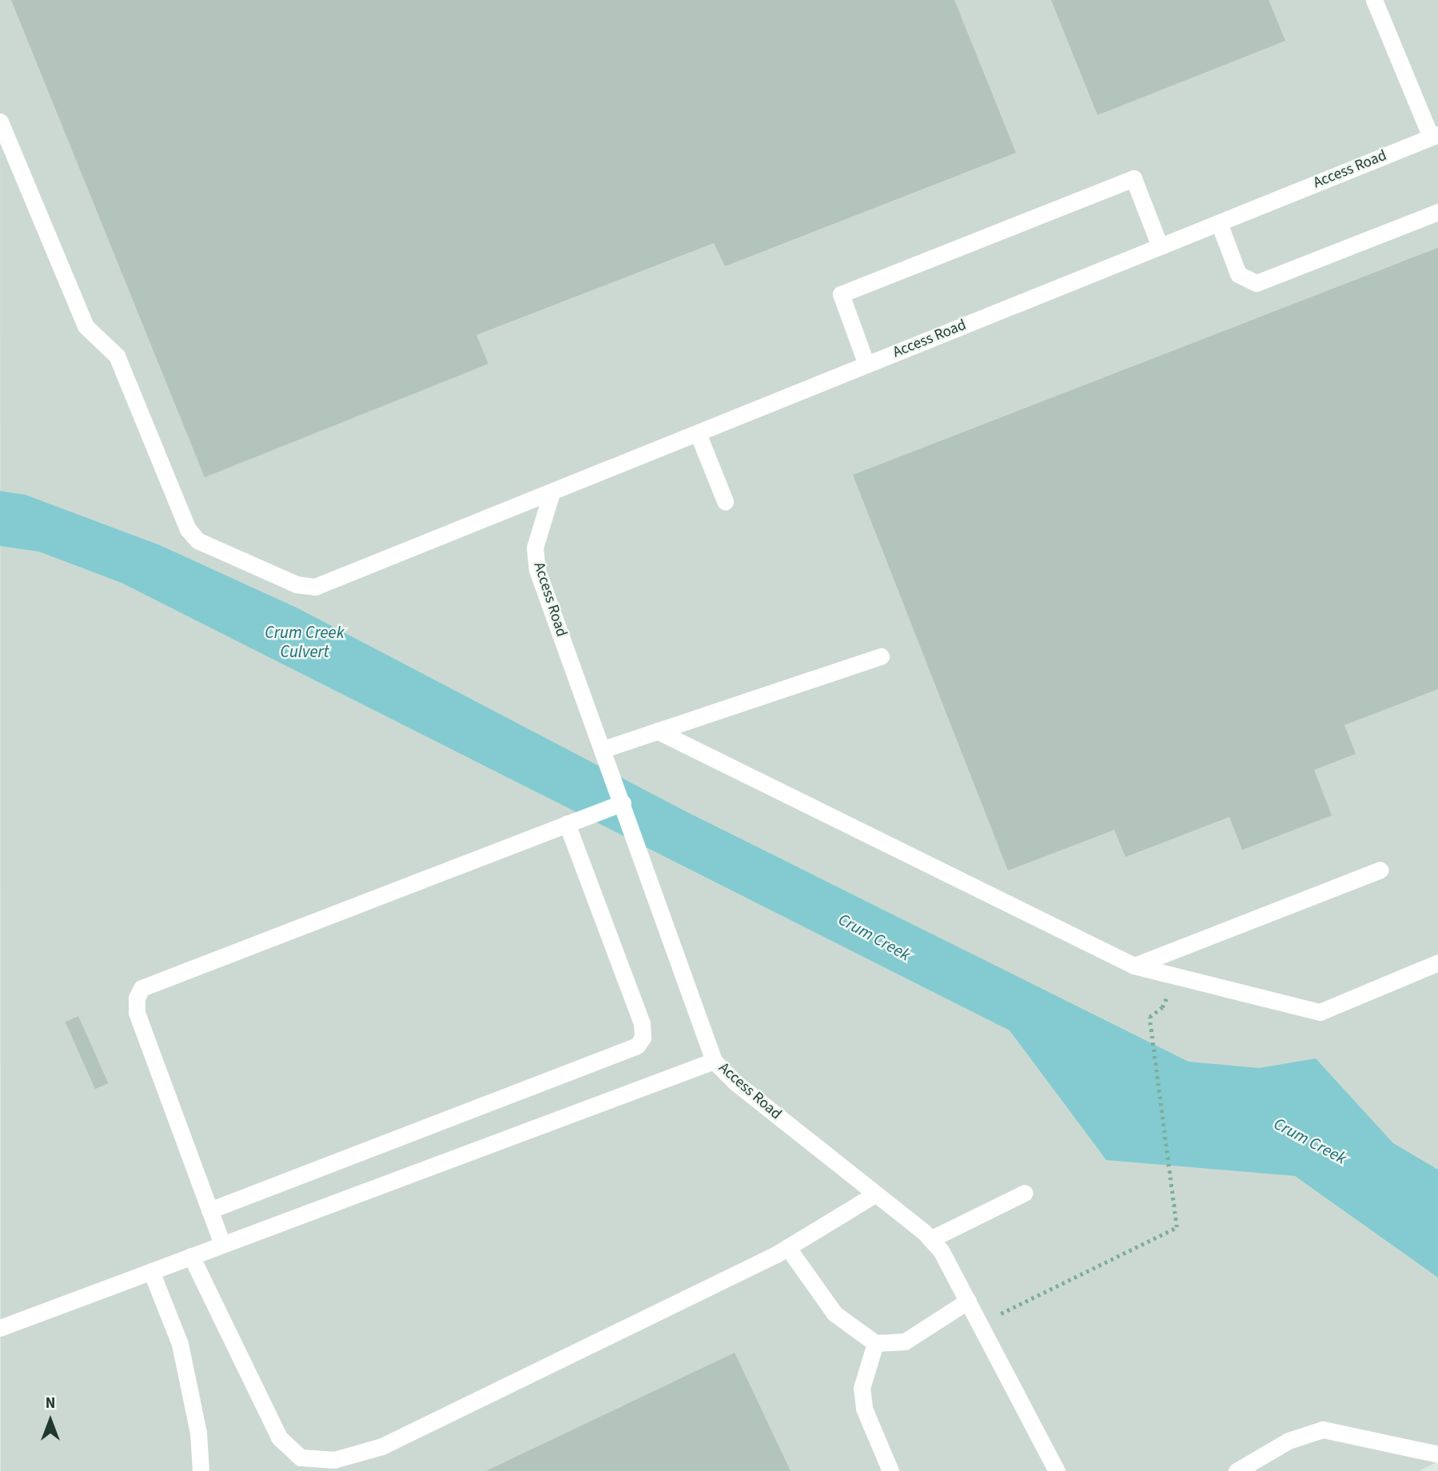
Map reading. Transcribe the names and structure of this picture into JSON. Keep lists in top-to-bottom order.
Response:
{
  "streets": {
    "lane": ["Access Road"]
  },
  "water": ["Crum Creek Culvert", "Crum Creek"],
  "north": "top"
}
